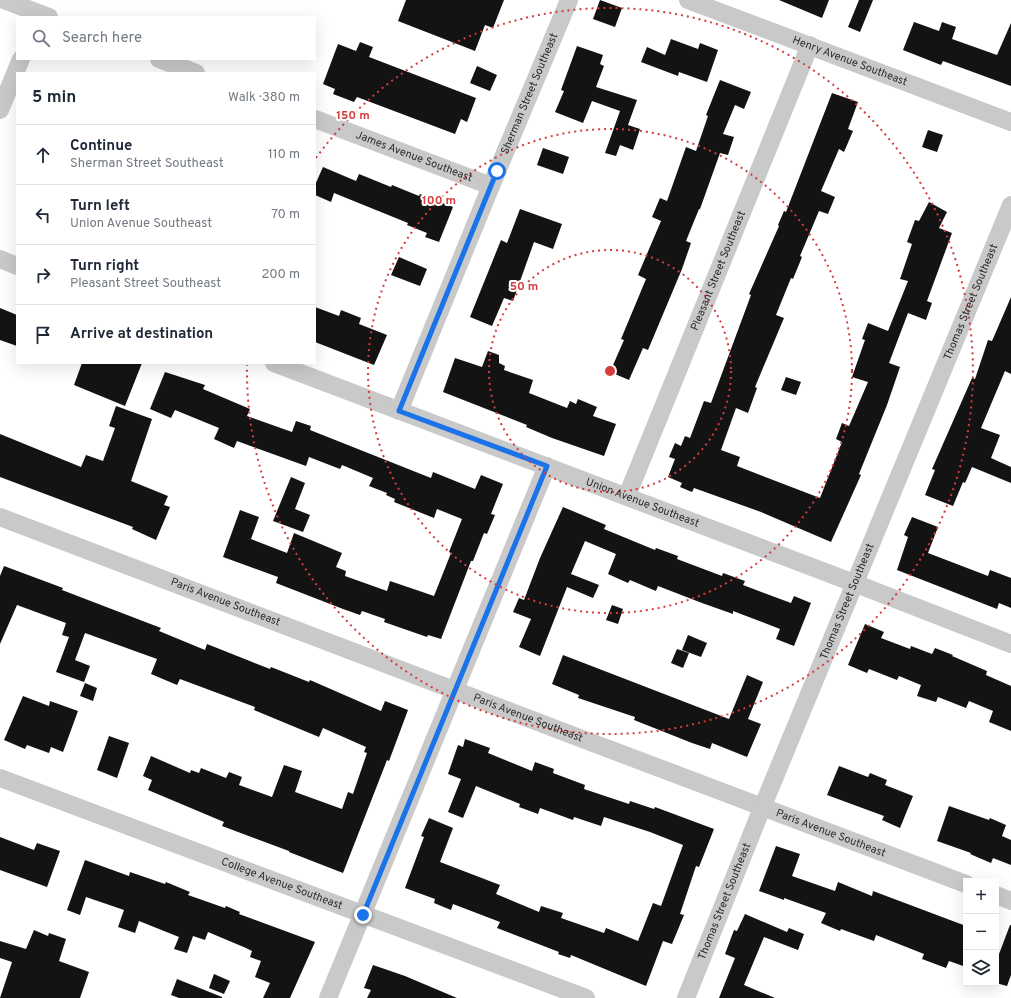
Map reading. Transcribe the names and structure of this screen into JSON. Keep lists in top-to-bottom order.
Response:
{
  "streets": {
    "street": [
      "Henry Avenue Southeast",
      "Sherman Street Southeast",
      "James Avenue Southeast",
      "Pleasant Street Southeast",
      "Thomas Street Southeast",
      "Union Avenue Southeast",
      "Paris Avenue Southeast",
      "College Avenue Southeast"
    ]
  },
  "crossings": [
    ["Henry Avenue Southeast", "Pleasant Street Southeast"],
    ["Sherman Street Southeast", "James Avenue Southeast"],
    ["Sherman Street Southeast", "Union Avenue Southeast"],
    ["Pleasant Street Southeast", "Union Avenue Southeast"],
    ["Thomas Street Southeast", "Union Avenue Southeast"],
    ["Thomas Street Southeast", "Paris Avenue Southeast"]
  ],
  "page": {
    "search": "Search here",
    "heading": ["5 min", "Walk · 380 m"],
    "list": [
      ["Continue", "Sherman Street Southeast", "110 m"],
      ["Turn left", "Union Avenue Southeast", "70 m"],
      ["Turn right", "Pleasant Street Southeast", "200 m"],
      "Arrive at destination"
    ],
    "map_buttons": ["+", "−"]
  },
  "rings": ["150 m", "100 m", "50 m"]
}
